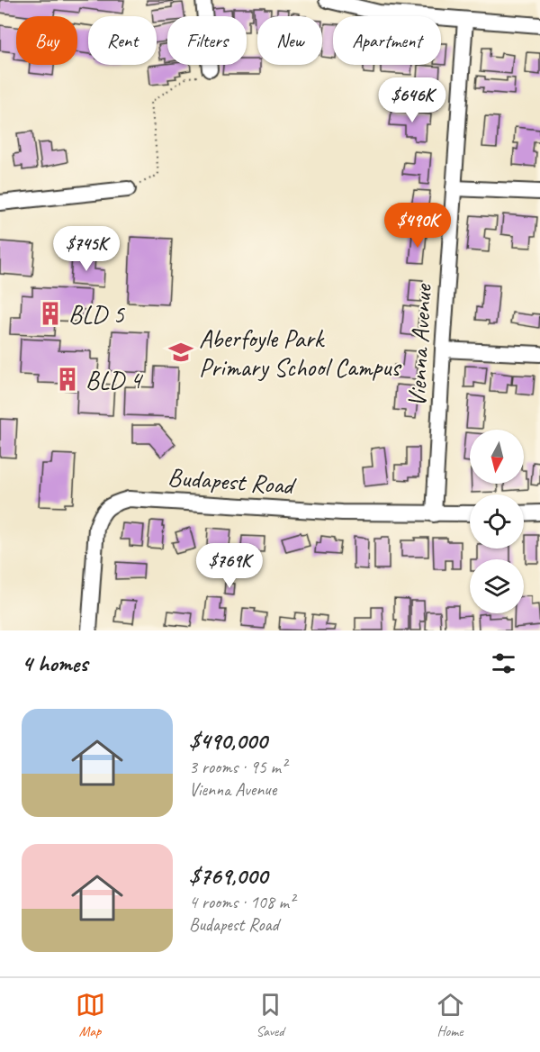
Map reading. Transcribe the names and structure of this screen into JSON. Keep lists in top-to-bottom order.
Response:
{
  "streets": {
    "street": ["Vienna Avenue", "Budapest Road"]
  },
  "crossings": [
    ["Vienna Avenue", "Budapest Road"]
  ],
  "places": {
    "building": ["BLD 5", "BLD 4"],
    "school or university": ["Aberfoyle Park Primary School Campus"]
  },
  "north": "bottom",
  "page": {
    "chip": [
      "Buy",
      "Rent",
      "Filters",
      "New",
      "Apartment"
    ],
    "price": [
      "$646K",
      "$490K",
      "$745K",
      "$769K"
    ],
    "heading": "4 homes",
    "list": [
      {
        "name": "$490,000",
        "note": "3 rooms · 95 m² · Vienna Avenue"
      },
      {
        "name": "$769,000",
        "note": "4 rooms · 108 m² · Budapest Road"
      }
    ],
    "tabs": ["Map", "Saved", "Home"]
  }
}
